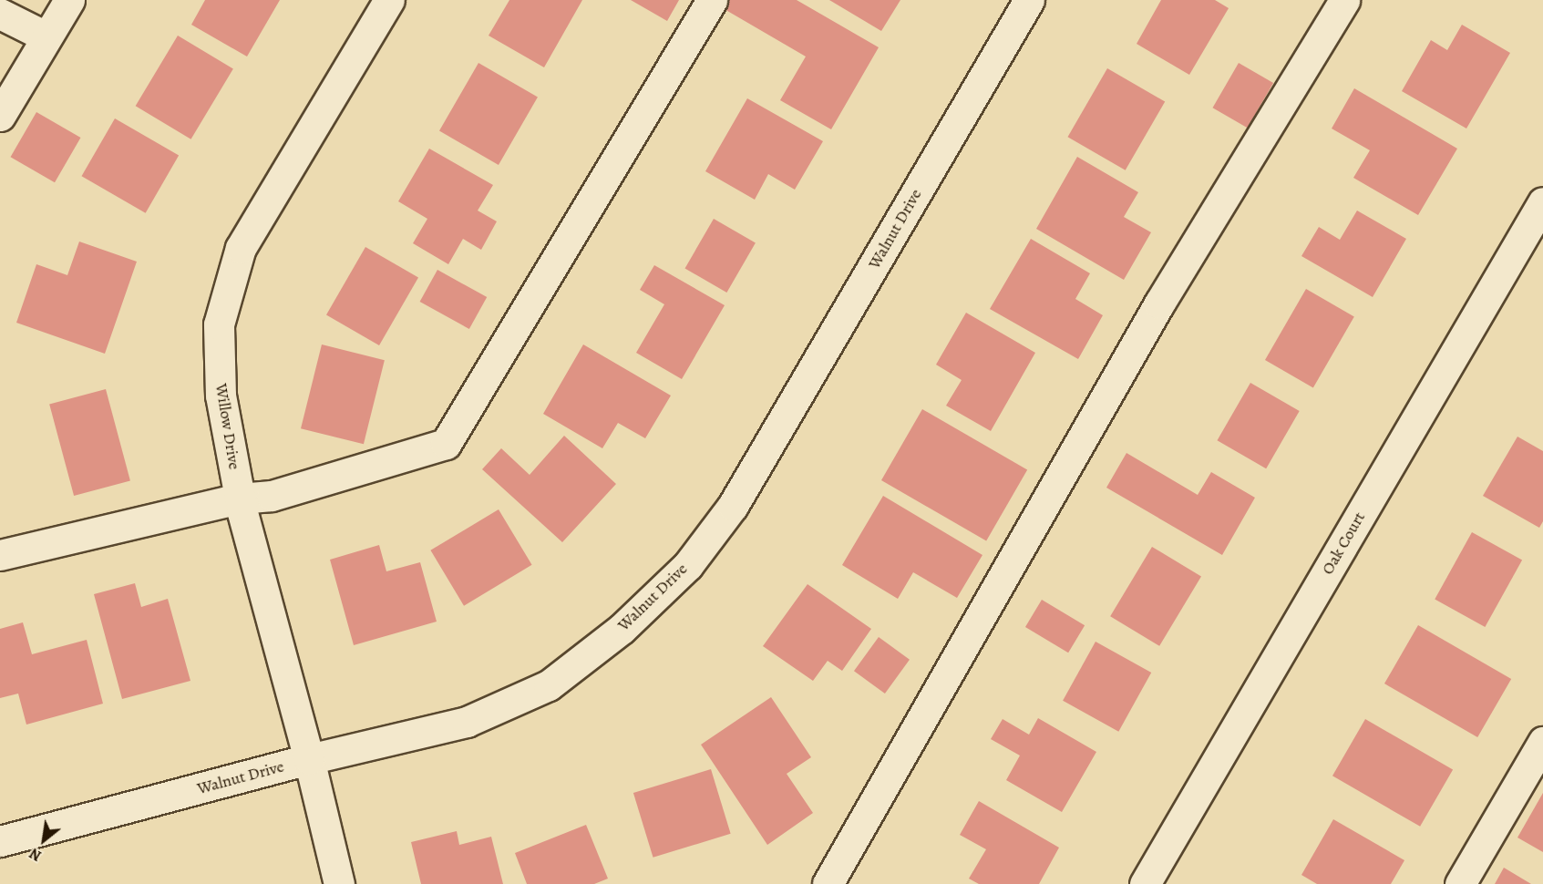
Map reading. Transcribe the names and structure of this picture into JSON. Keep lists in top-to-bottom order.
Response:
{
  "streets": {
    "street": ["Walnut Drive", "Willow Drive", "Oak Court"]
  },
  "crossings": [
    ["Walnut Drive", "Willow Drive"]
  ],
  "north": "bottom left"
}
